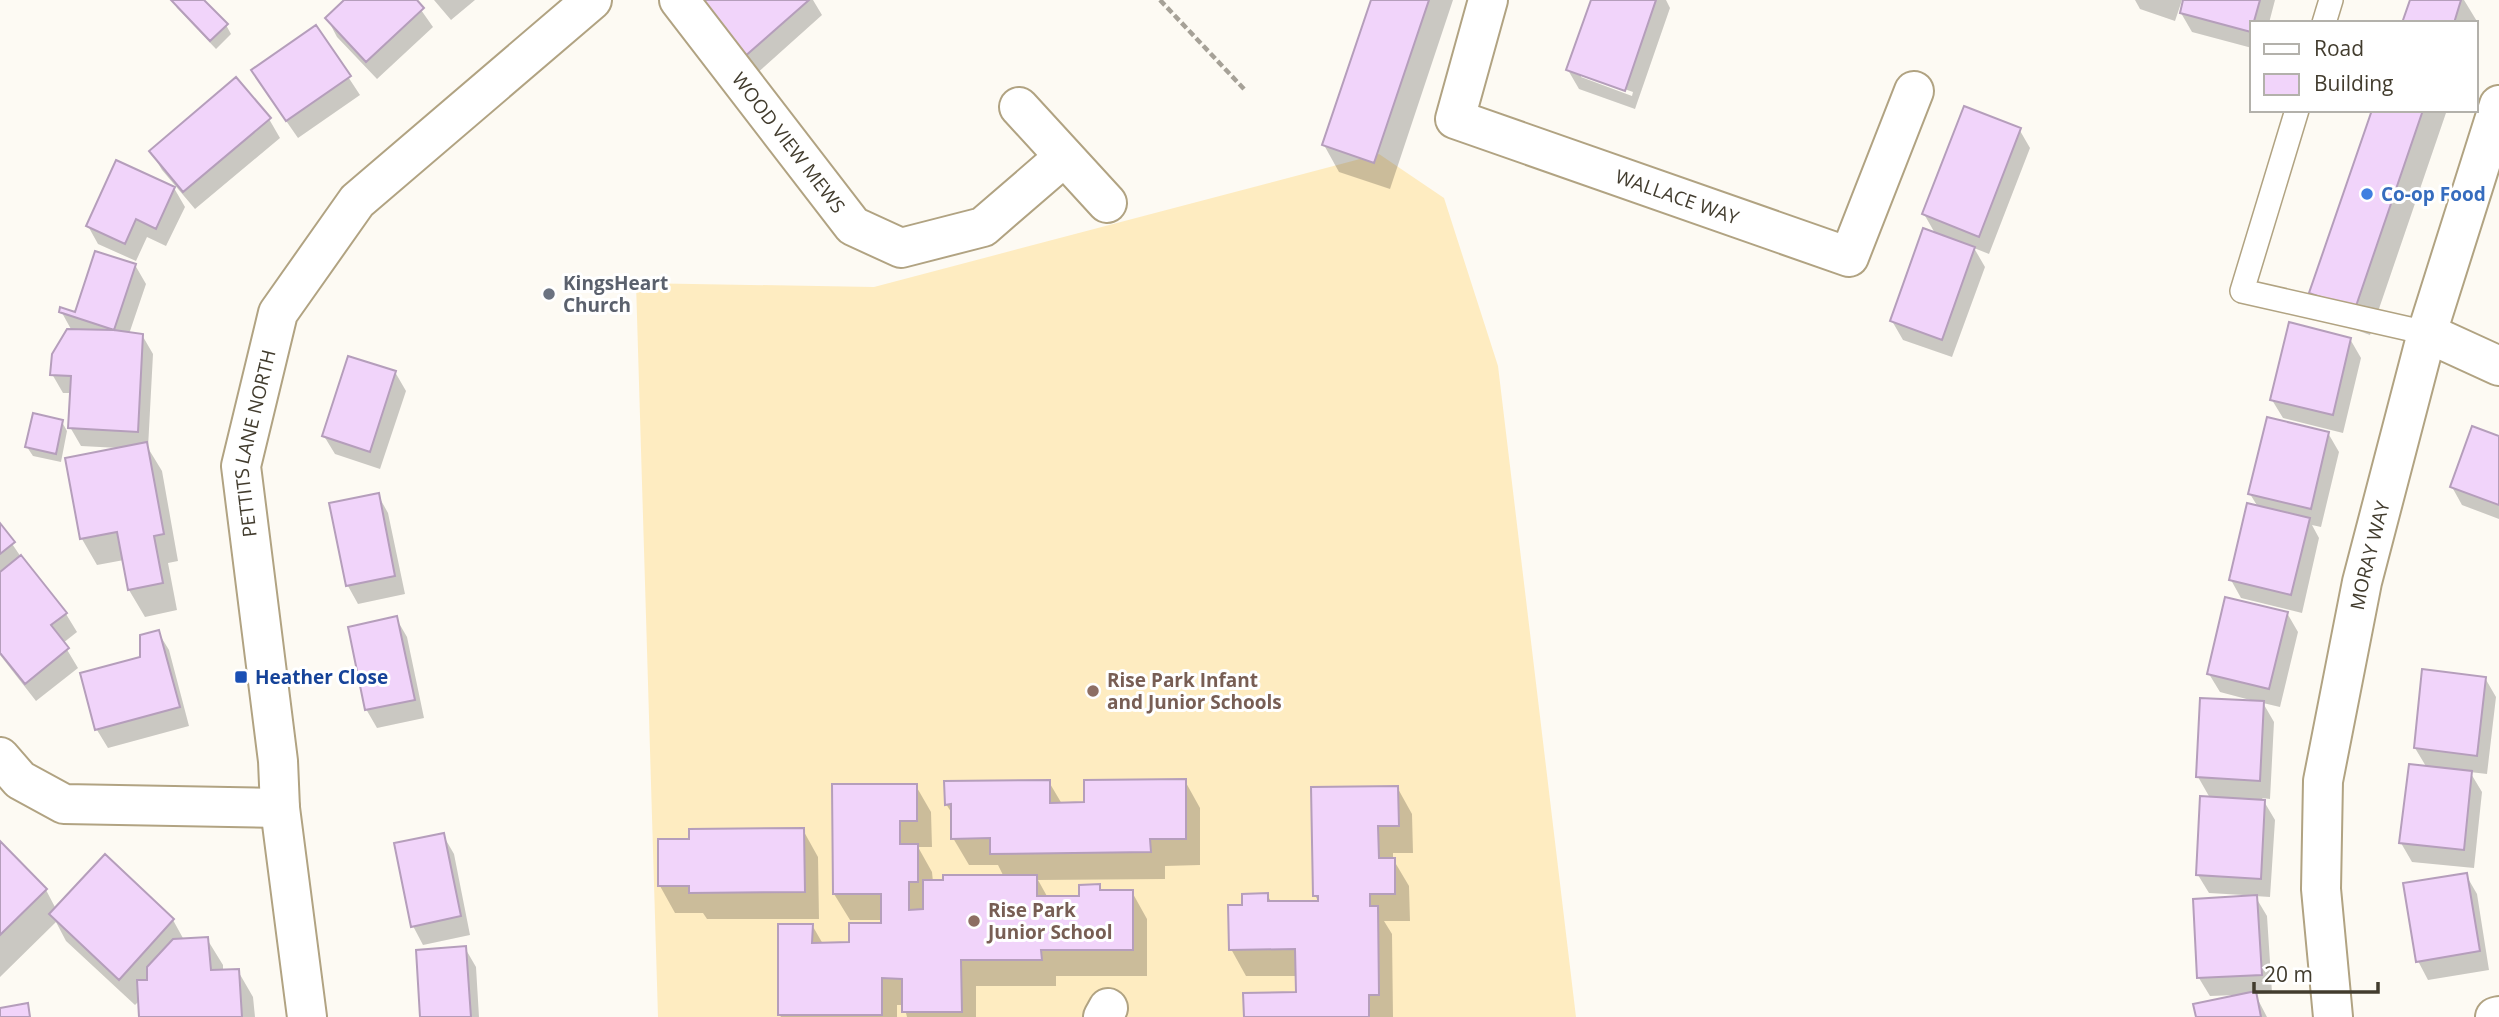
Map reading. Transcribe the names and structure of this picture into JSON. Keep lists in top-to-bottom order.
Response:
{
  "streets": {
    "street": [
      "WOOD VIEW MEWS",
      "WALLACE WAY",
      "PETTITS LANE NORTH",
      "MORAY WAY"
    ]
  },
  "places": {
    "other": [
      "Co-op Food",
      "KingsHeart Church",
      "Rise Park Infant and Junior Schools",
      "Rise Park Junior School"
    ],
    "transit": ["Heather Close"]
  },
  "legend": ["Road", "Building"],
  "scale_bar": "20 m"
}
